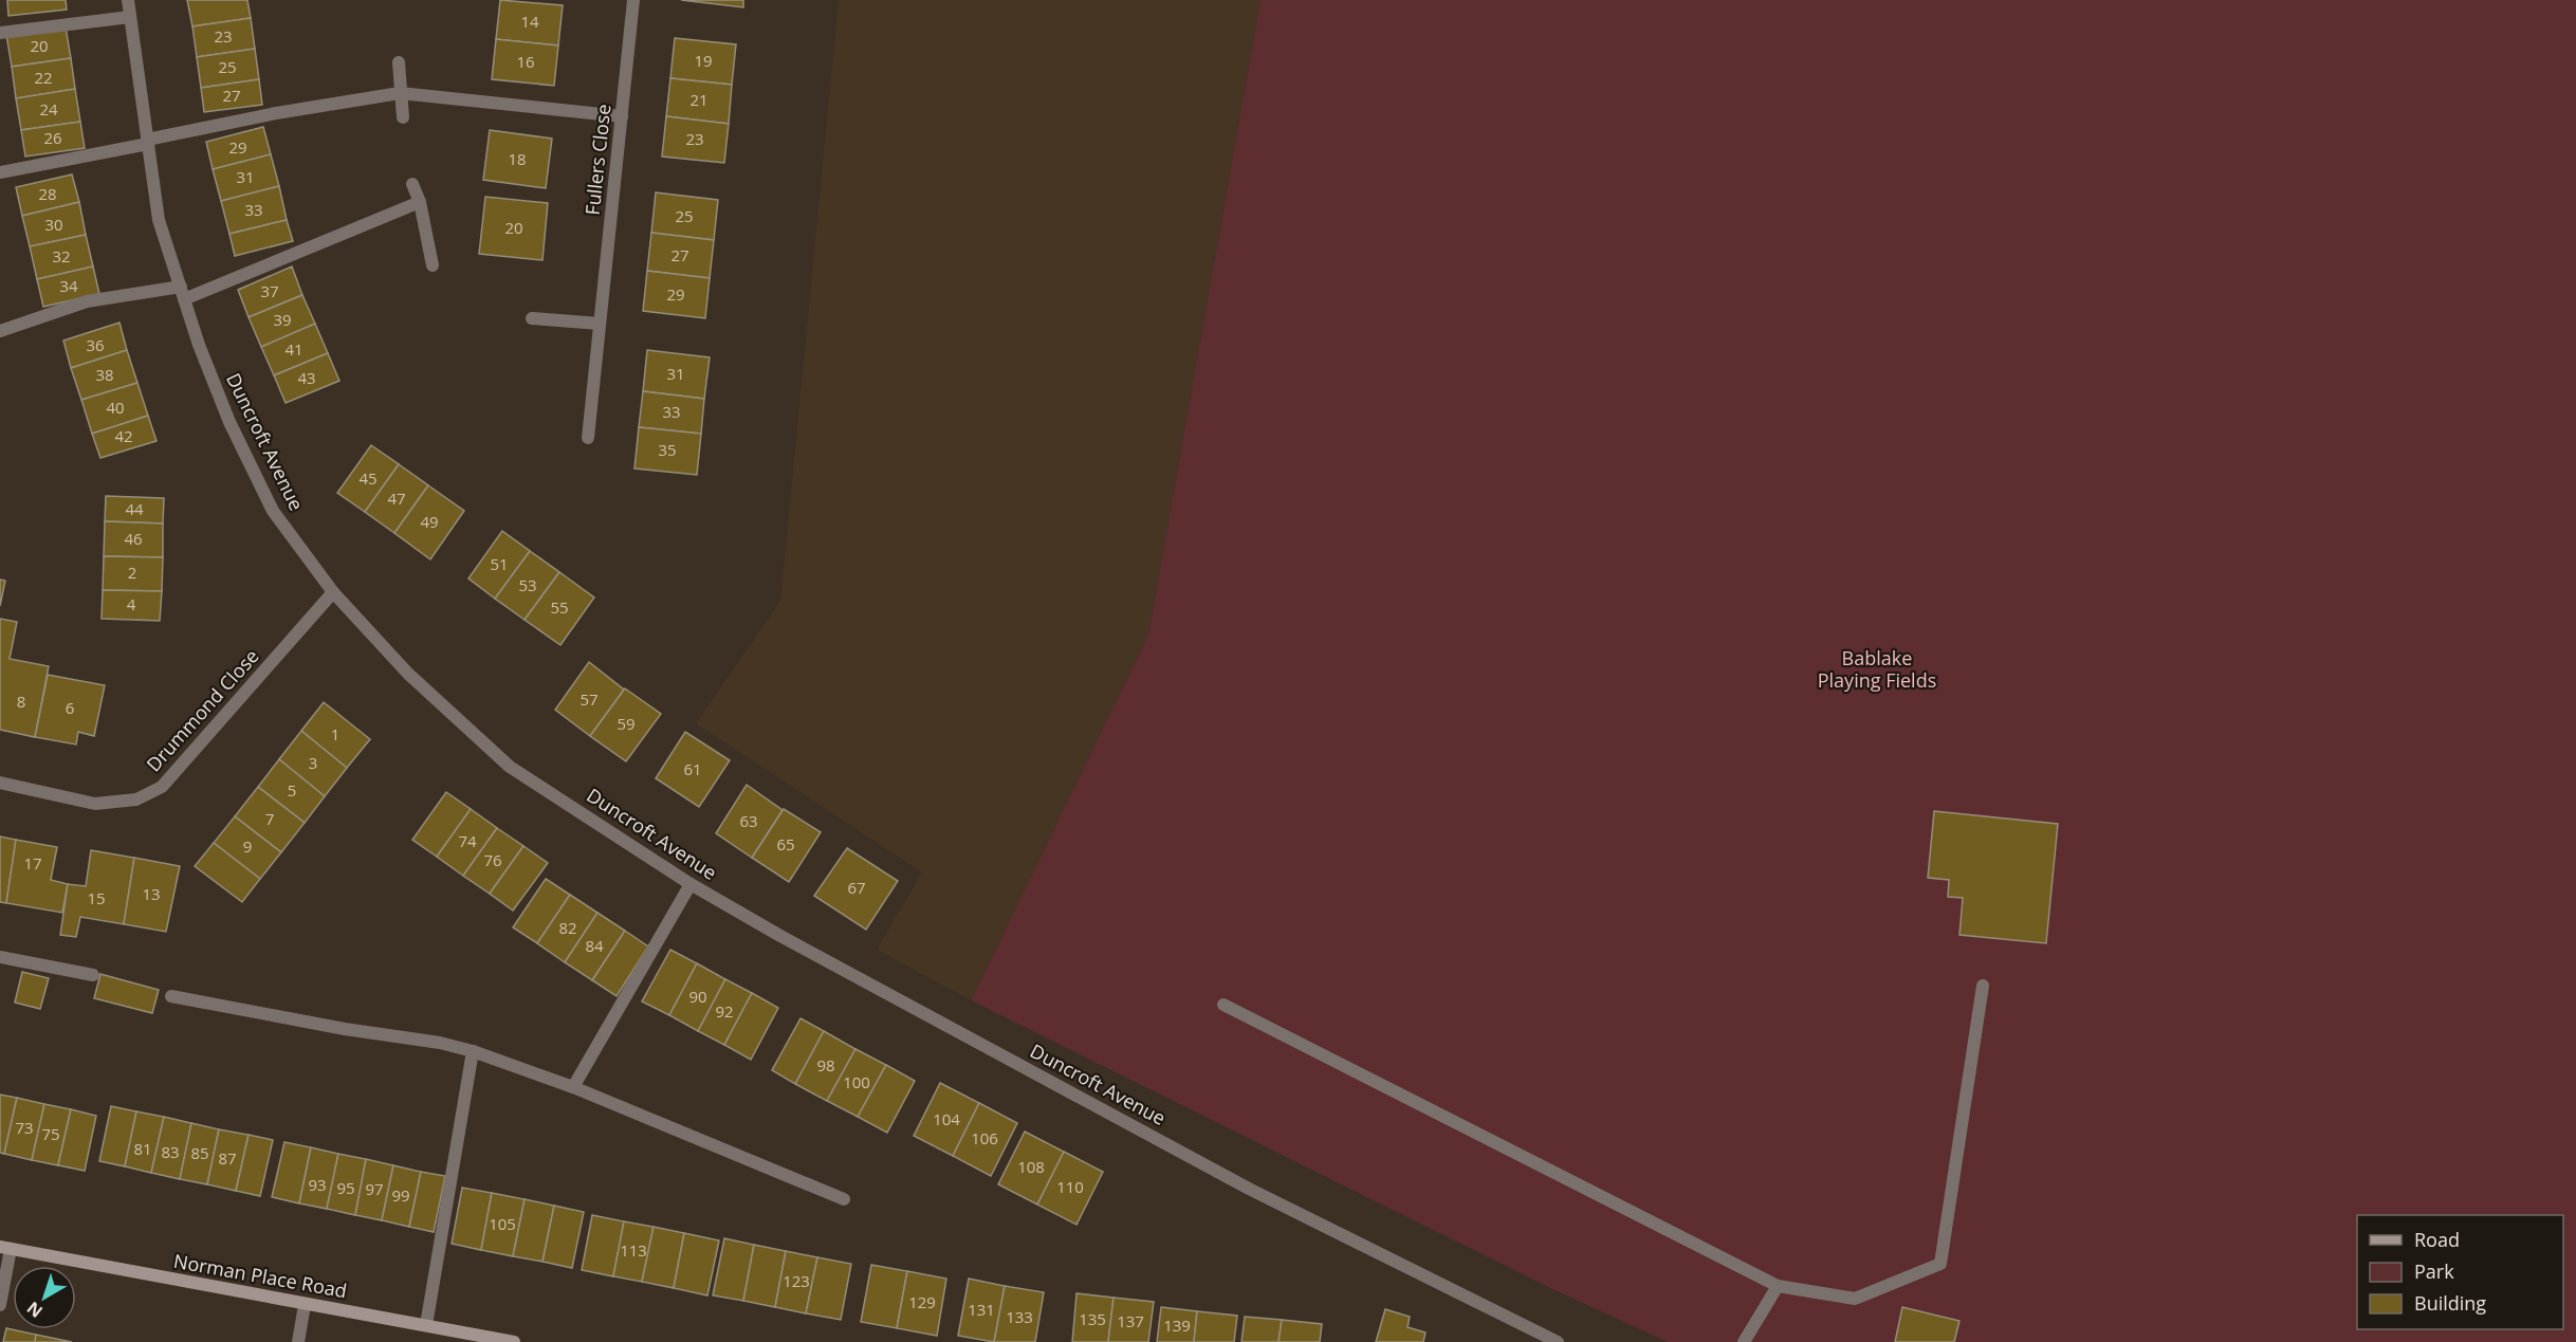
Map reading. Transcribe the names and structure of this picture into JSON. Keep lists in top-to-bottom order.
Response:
{
  "streets": {
    "street": [
      "Fullers Close",
      "Duncroft Avenue",
      "Drummond Close",
      "Norman Place Road"
    ]
  },
  "crossings": [
    ["Duncroft Avenue", "Drummond Close"]
  ],
  "parks": ["Bablake Playing Fields"],
  "house_numbers": [
    "14",
    "23",
    "20",
    "19",
    "16",
    "25",
    "22",
    "27",
    "21",
    "24",
    "26",
    "23",
    "29",
    "18",
    "31",
    "28",
    "33",
    "25",
    "30",
    "20",
    "27",
    "32",
    "34",
    "37",
    "29",
    "39",
    "36",
    "41",
    "31",
    "38",
    "43",
    "40",
    "33",
    "42",
    "35",
    "45",
    "47",
    "44",
    "49",
    "46",
    "51",
    "2",
    "53",
    "4",
    "55",
    "57",
    "8",
    "6",
    "59",
    "1",
    "3",
    "61",
    "5",
    "7",
    "63",
    "74",
    "65",
    "9",
    "76",
    "17",
    "67",
    "13",
    "15",
    "82",
    "84",
    "90",
    "92",
    "98",
    "100",
    "104",
    "73",
    "75",
    "106",
    "81",
    "83",
    "85",
    "87",
    "108",
    "93",
    "110",
    "95",
    "97",
    "99",
    "105",
    "113",
    "123",
    "129",
    "131",
    "133",
    "135",
    "137",
    "139"
  ],
  "legend": ["Road", "Park", "Building"],
  "north": "bottom left"
}
